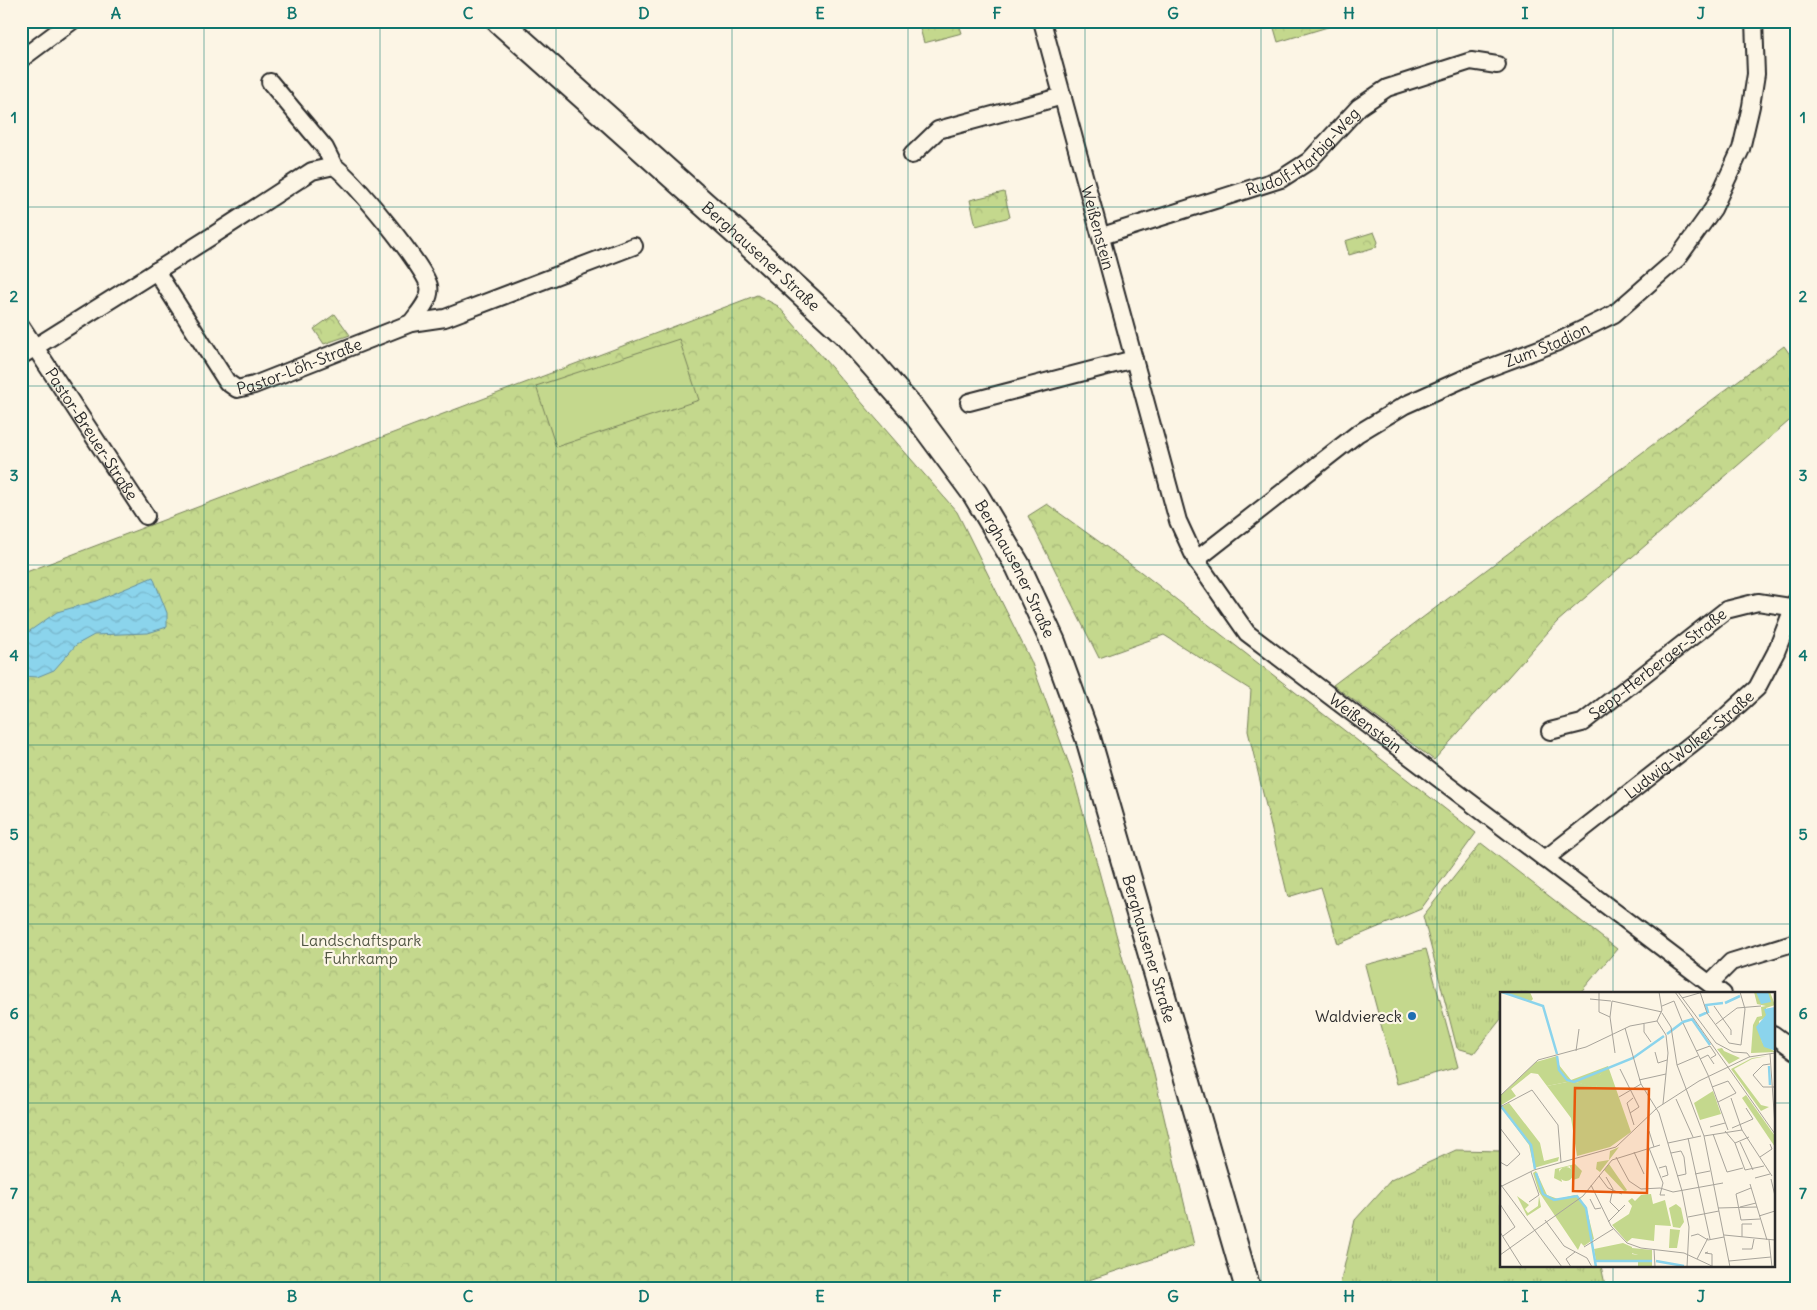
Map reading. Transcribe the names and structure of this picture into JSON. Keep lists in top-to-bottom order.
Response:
{
  "streets": {
    "main road": ["Berghausener Straße"],
    "street": [
      "Rudolf-Harbig-Weg",
      "Weißenstein",
      "Zum Stadion",
      "Pastor-Löh-Straße",
      "Pastor-Breuer-Straße",
      "Sepp-Herberger-Straße",
      "Ludwig-Wolker-Straße"
    ]
  },
  "crossings": [
    ["Rudolf-Harbig-Weg", "Weißenstein"],
    ["Weißenstein", "Zum Stadion"],
    ["Weißenstein", "Ludwig-Wolker-Straße"],
    ["Sepp-Herberger-Straße", "Ludwig-Wolker-Straße"]
  ],
  "parks": ["Landschaftspark Fuhrkamp"],
  "places": ["Waldviereck"],
  "grid": {
    "columns": [
      "A",
      "B",
      "C",
      "D",
      "E",
      "F",
      "G",
      "H",
      "I",
      "J"
    ],
    "rows": [
      "1",
      "2",
      "3",
      "4",
      "5",
      "6",
      "7"
    ]
  }
}
